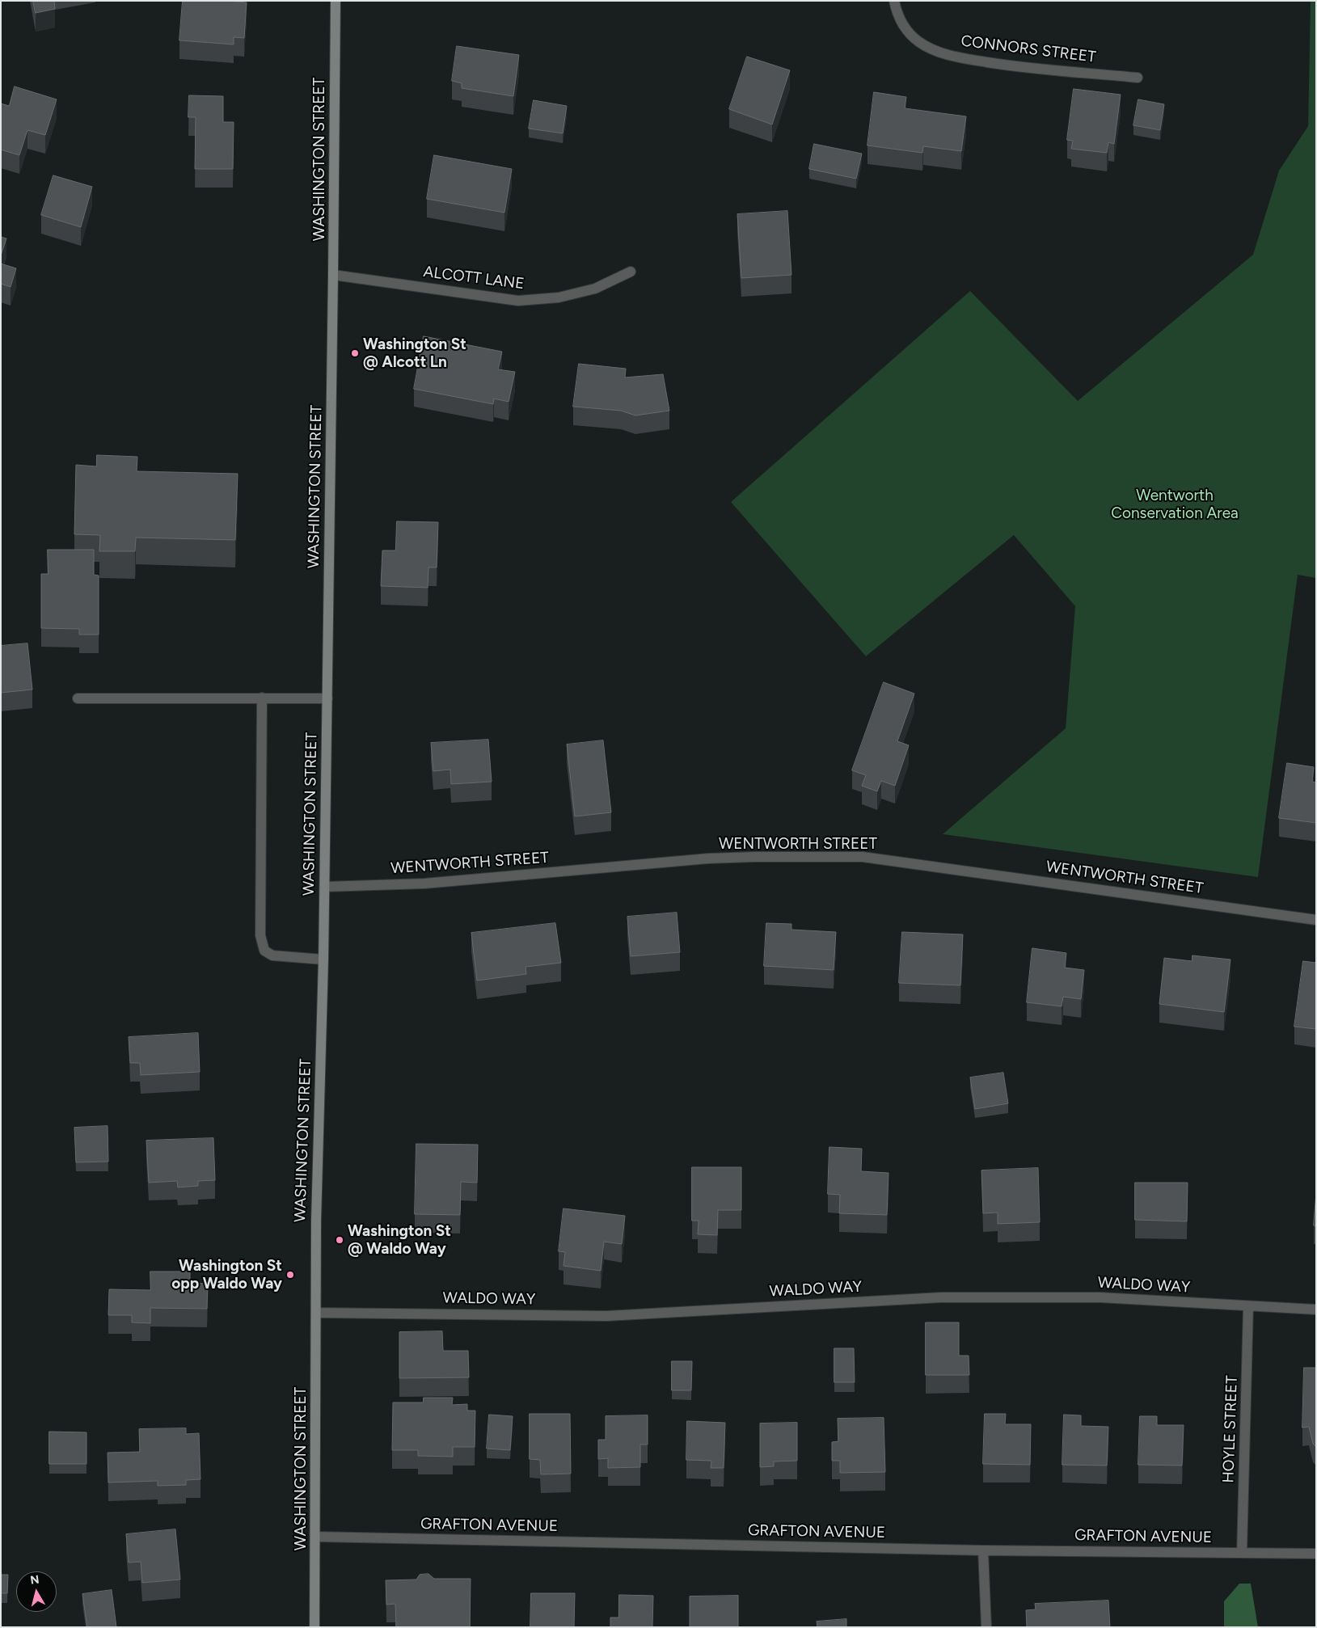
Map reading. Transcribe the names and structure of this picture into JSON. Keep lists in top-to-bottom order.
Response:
{
  "streets": {
    "main road": ["WASHINGTON STREET"],
    "street": [
      "CONNORS STREET",
      "ALCOTT LANE",
      "WENTWORTH STREET",
      "WALDO WAY",
      "HOYLE STREET",
      "GRAFTON AVENUE"
    ]
  },
  "crossings": [
    ["WASHINGTON STREET", "ALCOTT LANE"],
    ["WASHINGTON STREET", "WENTWORTH STREET"],
    ["WASHINGTON STREET", "WALDO WAY"],
    ["WASHINGTON STREET", "GRAFTON AVENUE"],
    ["WALDO WAY", "HOYLE STREET"],
    ["HOYLE STREET", "GRAFTON AVENUE"]
  ],
  "parks": ["Wentworth Conservation Area"],
  "places": ["Washington St @ Alcott Ln", "Washington St @ Waldo Way", "Washington St opp Waldo Way"],
  "north": "top"
}
